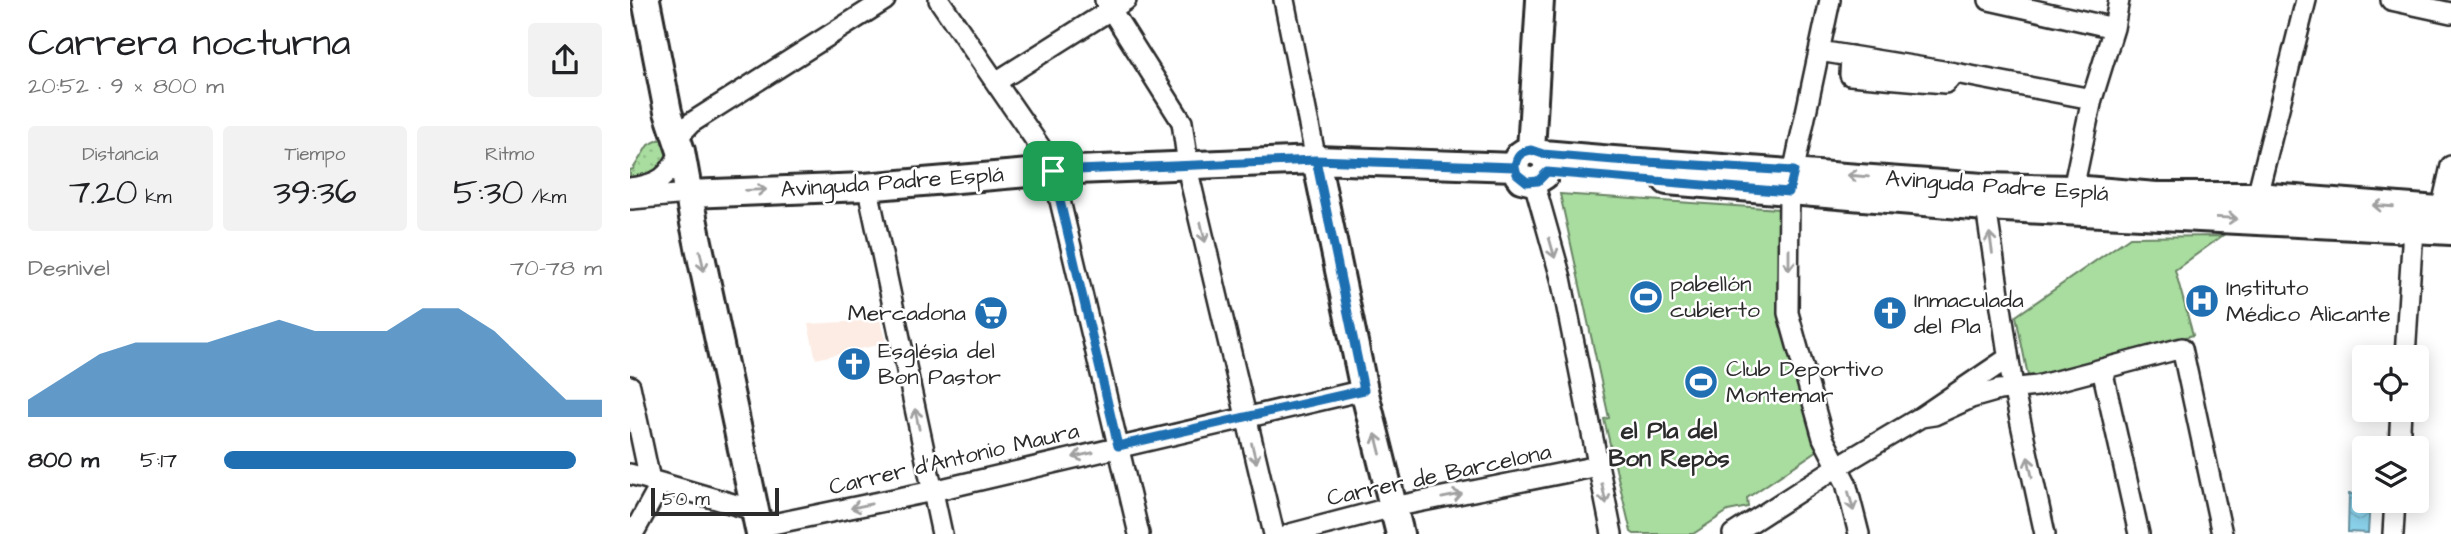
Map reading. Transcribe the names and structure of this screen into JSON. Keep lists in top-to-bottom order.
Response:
{
  "streets": {
    "street": ["Avinguda Padre Esplá", "Carrer d'Antonio Maura", "Carrer de Barcelona"]
  },
  "one_way": ["Carrer d'Antonio Maura", "Carrer de Barcelona"],
  "districts": ["el Pla del Bon Repòs"],
  "places": {
    "sports": ["pabellón cubierto", "Club Deportivo Montemar"],
    "hospital": ["Instituto Médico Alicante"],
    "supermarket": ["Mercadona"],
    "church": ["Inmaculada del Pla", "Església del Bon Pastor"]
  },
  "scale_bar": "50 m",
  "page": {
    "heading": ["Carrera nocturna", "20:52 · 9 × 800 m"],
    "stats": [
      ["Distancia", "7.20 km"],
      ["Tiempo", "39:36"],
      ["Ritmo", "5:30 /km"]
    ],
    "chart": ["Desnivel", "70–78 m"],
    "list": [
      {
        "name": "800 m",
        "note": "5:17"
      }
    ],
    "scale": "50 m"
  }
}
